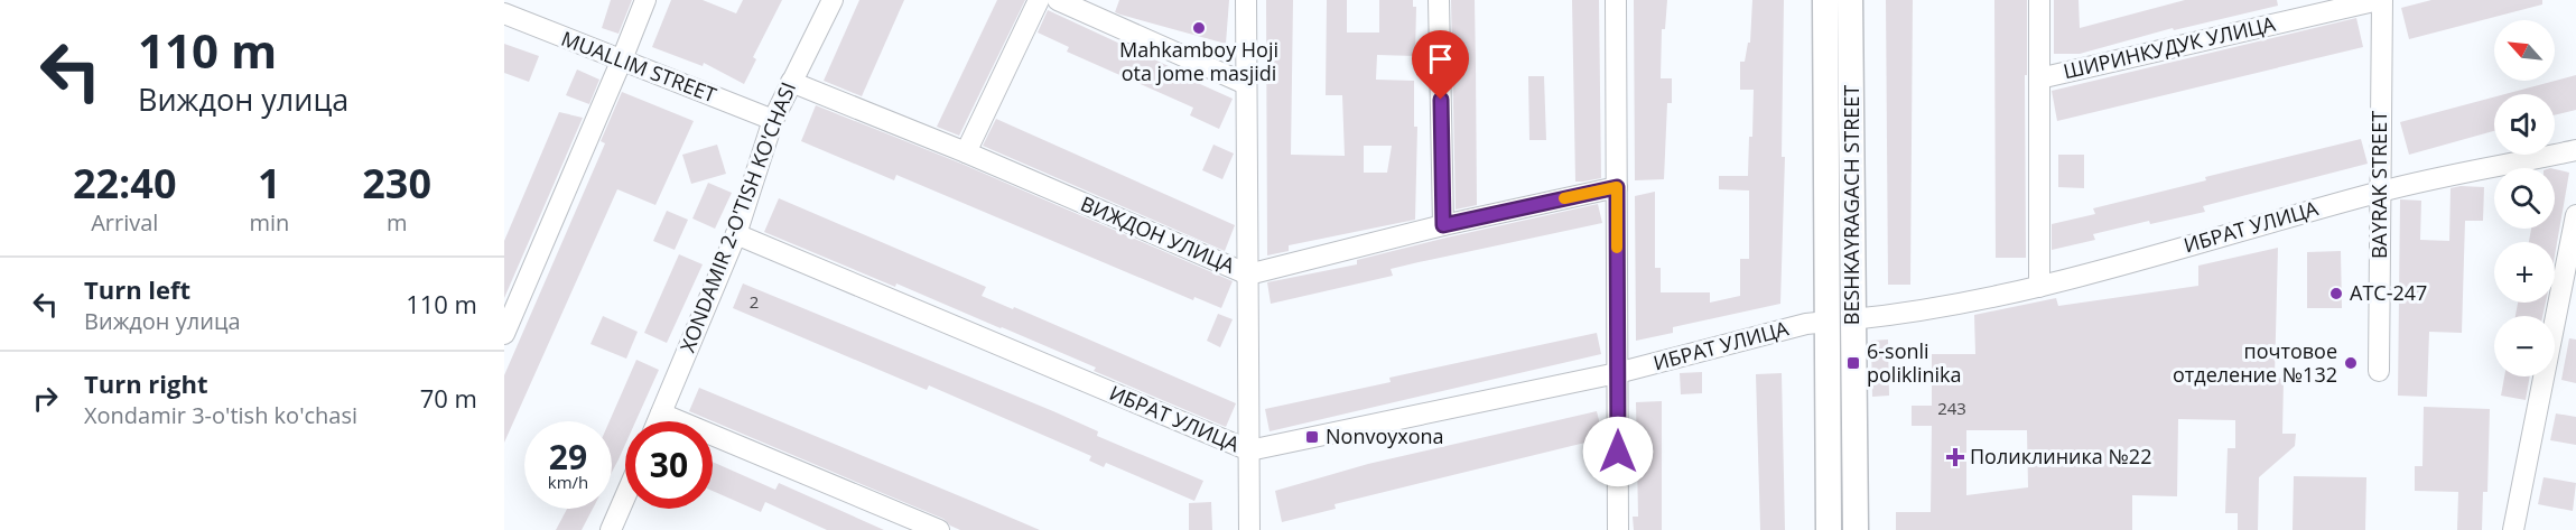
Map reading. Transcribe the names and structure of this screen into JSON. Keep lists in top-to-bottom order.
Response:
{
  "streets": {
    "main road": ["BESHKAYRAGACH STREET"],
    "street": [
      "ШИРИНКУДУК УЛИЦА",
      "MUALLIM STREET",
      "BAYRAK STREET",
      "XONDAMIR 2-O'TISH KO'CHASI",
      "ИБРАТ УЛИЦА",
      "ВИЖДОН УЛИЦА"
    ]
  },
  "crossings": [
    ["ШИРИНКУДУК УЛИЦА", "BAYRAK STREET"],
    ["MUALLIM STREET", "XONDAMIR 2-O'TISH KO'CHASI"],
    ["BAYRAK STREET", "ИБРАТ УЛИЦА"],
    ["BESHKAYRAGACH STREET", "ИБРАТ УЛИЦА"],
    ["XONDAMIR 2-O'TISH KO'CHASI", "ИБРАТ УЛИЦА"],
    ["XONDAMIR 2-O'TISH KO'CHASI", "ВИЖДОН УЛИЦА"]
  ],
  "places": {
    "other": ["Mahkamboy Hoji ota jome masjidi", "АТС-247", "почтовое отделение №132"],
    "transit": ["6-sonli poliklinika", "Nonvoyxona"],
    "health": ["Поликлиника №22"]
  },
  "house_numbers": ["2", "243"],
  "north": "top left",
  "page": {
    "turn": ["110 m", "Виждон улица"],
    "map_buttons": ["+", "−"],
    "eta": [
      "22:40",
      "Arrival",
      "1",
      "min",
      "230",
      "m"
    ],
    "list": [
      {
        "name": "Turn left",
        "note": "Виждон улица",
        "value": "110 m"
      },
      {
        "name": "Turn right",
        "note": "Xondamir 3-o'tish ko'chasi",
        "value": "70 m"
      }
    ],
    "speed": "29 km/h",
    "limit": "30"
  }
}
